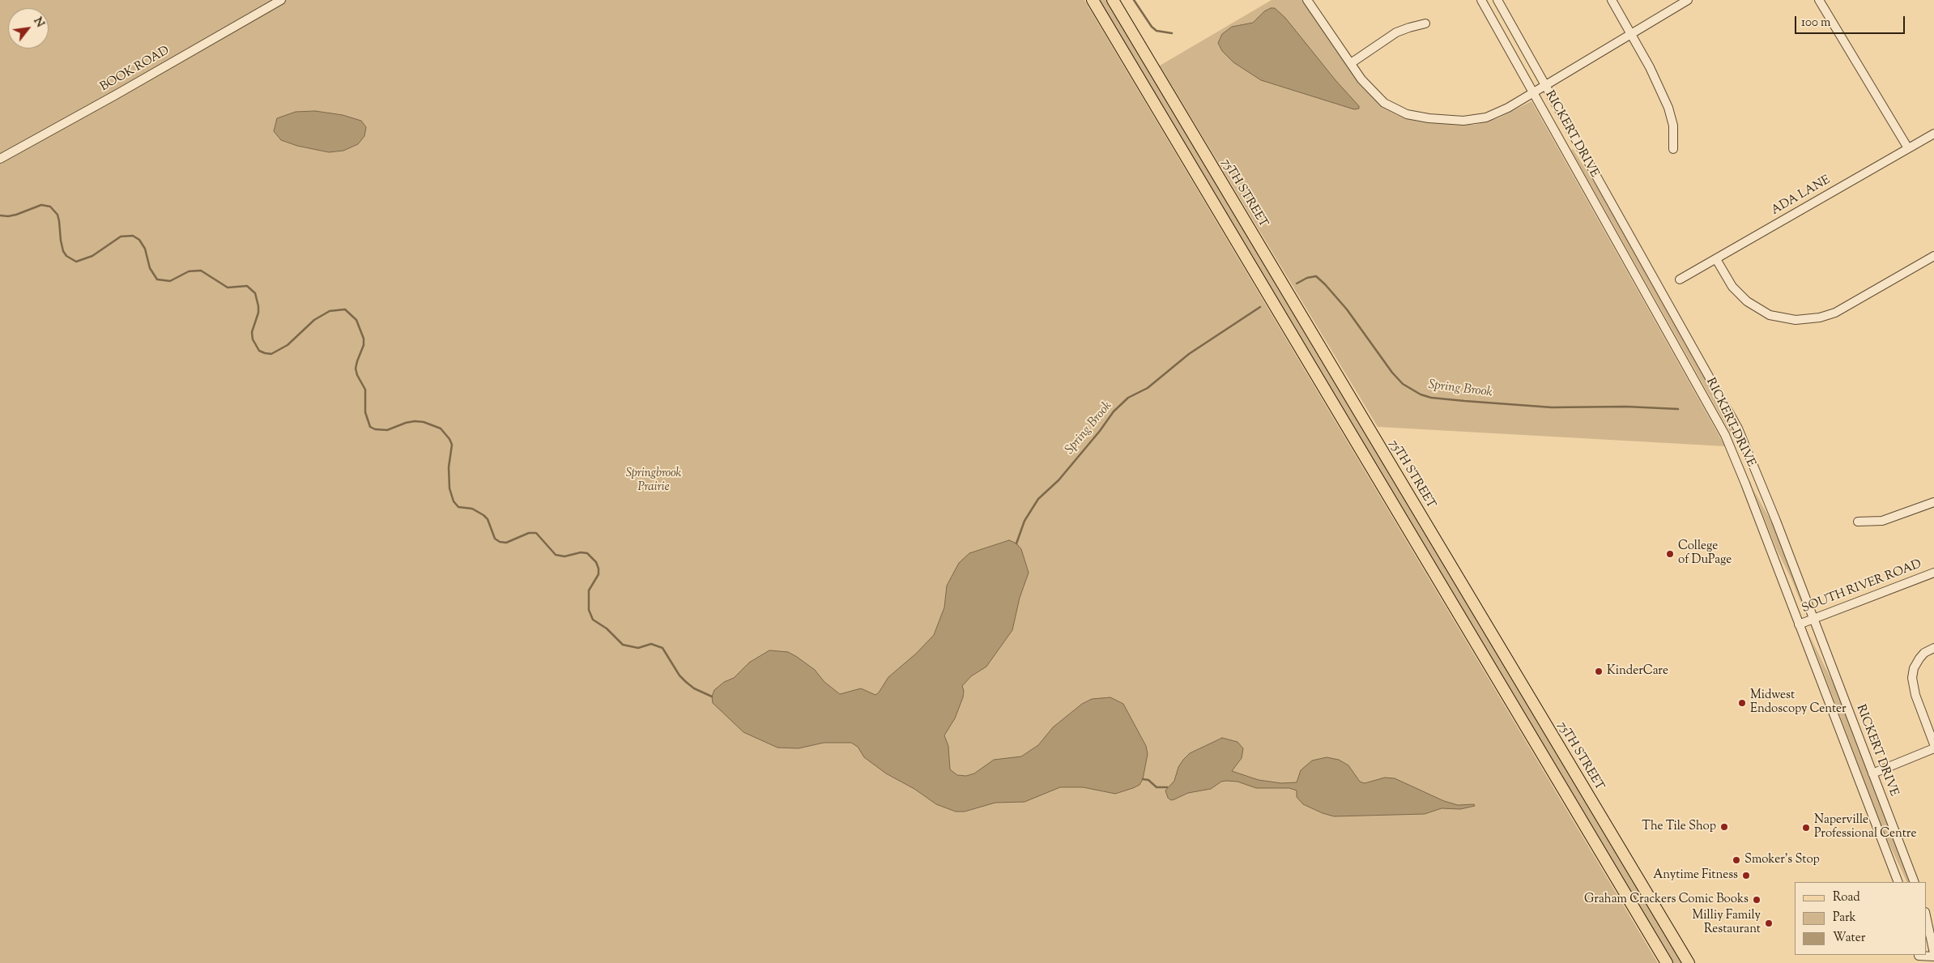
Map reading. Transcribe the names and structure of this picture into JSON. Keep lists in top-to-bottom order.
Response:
{
  "streets": {
    "main road": ["75TH STREET"],
    "street": [
      "BOOK ROAD",
      "RICKERT DRIVE",
      "ADA LANE",
      "SOUTH RIVER ROAD"
    ]
  },
  "crossings": [
    ["RICKERT DRIVE", "SOUTH RIVER ROAD"]
  ],
  "water": ["Spring Brook"],
  "parks": ["Springbrook Prairie"],
  "places": [
    "College of DuPage",
    "KinderCare",
    "Midwest Endoscopy Center",
    "The Tile Shop",
    "Naperville Professional Centre",
    "Smoker's Stop",
    "Anytime Fitness",
    "Graham Crackers Comic Books",
    "Milliy Family Restaurant"
  ],
  "legend": ["Road", "Park", "Water"],
  "scale_bar": "100 m",
  "north": "top right"
}
